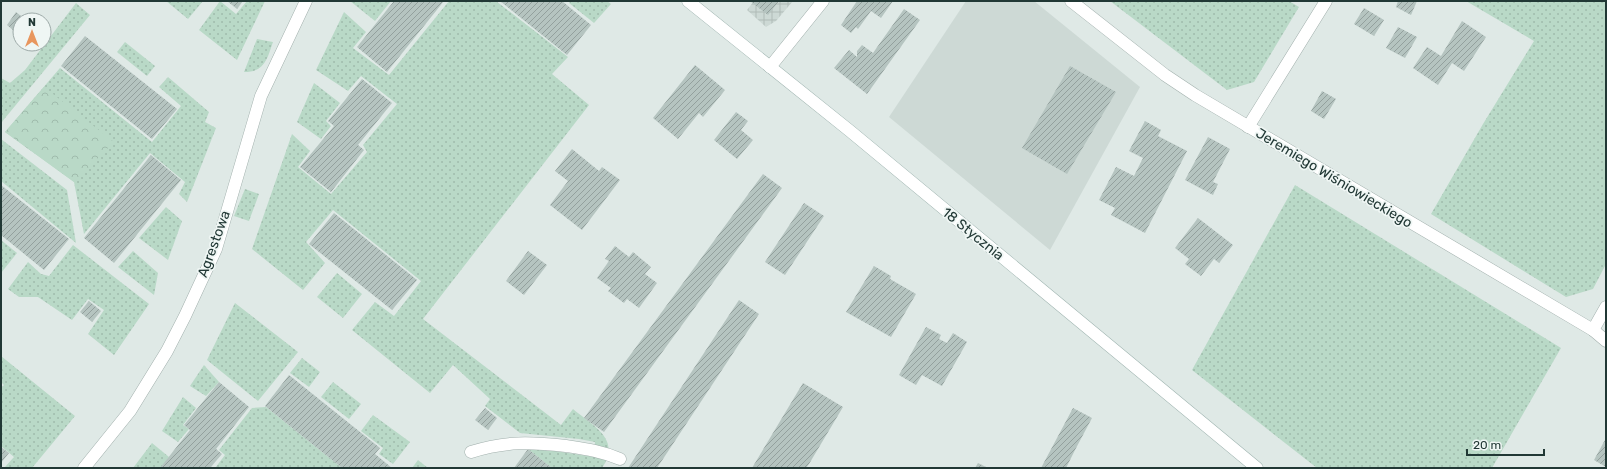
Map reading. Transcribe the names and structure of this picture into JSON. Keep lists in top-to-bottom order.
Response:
{
  "streets": {
    "street": ["Jeremiego Wiśniowieckiego", "18 Stycznia", "Agrestowa"]
  },
  "scale_bar": "20 m",
  "north": "top"
}
